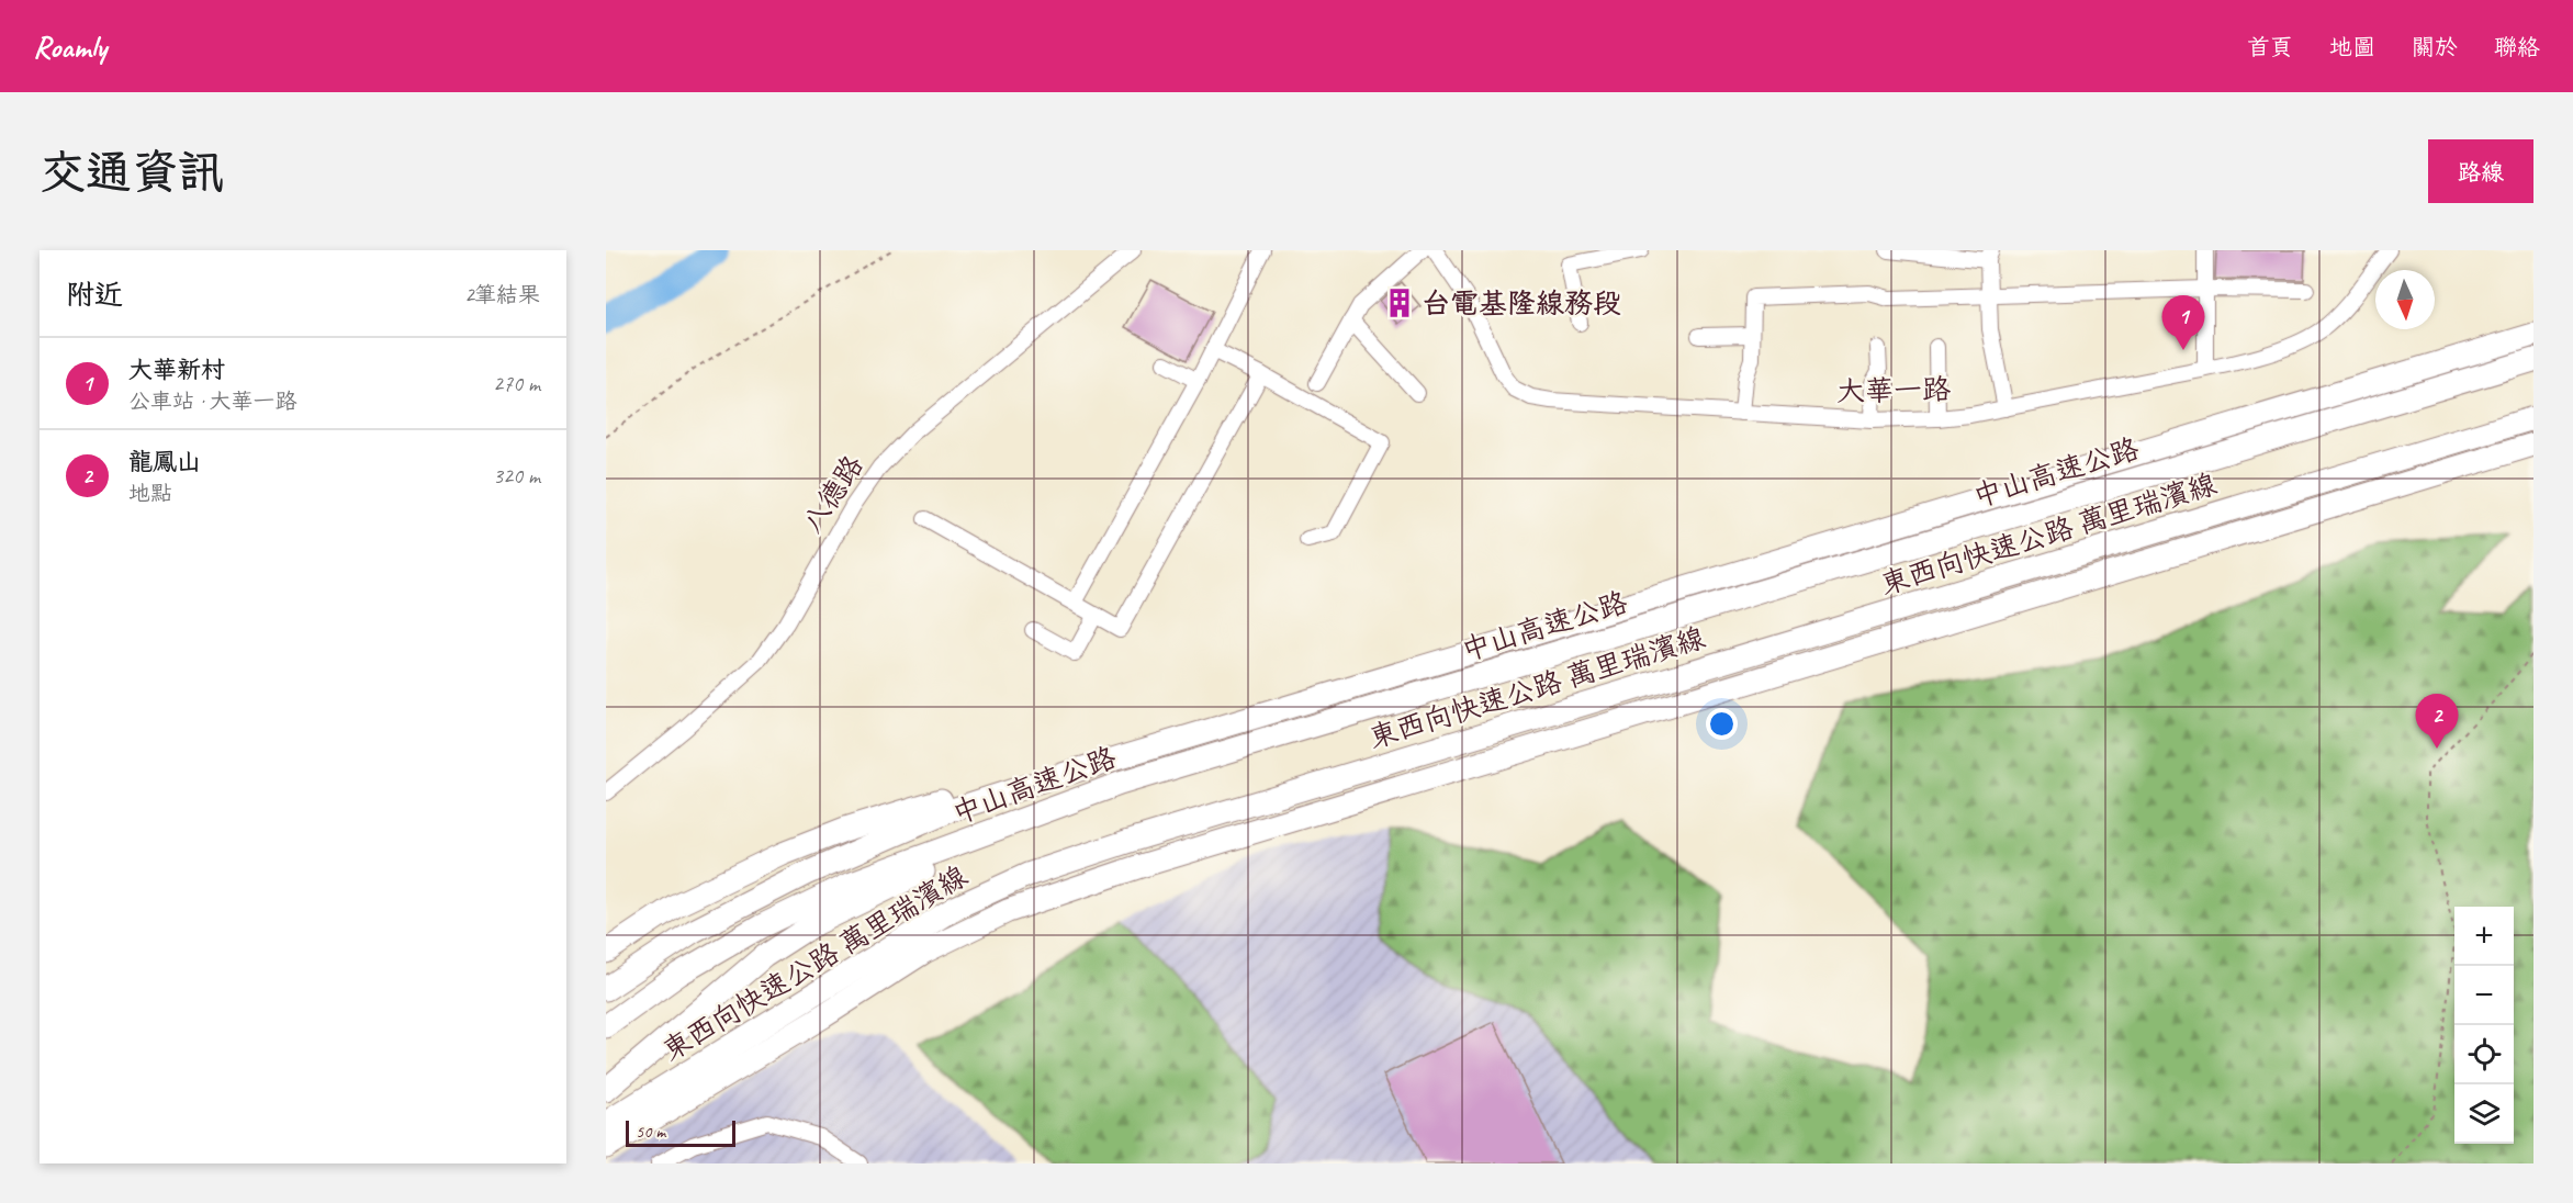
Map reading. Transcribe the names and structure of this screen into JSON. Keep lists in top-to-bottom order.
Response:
{
  "streets": {
    "highway": ["中山高速公路", "東西向快速公路 萬里瑞濱線"],
    "street": ["大華一路", "八德路"]
  },
  "places": {
    "building": ["台電基隆線務段"]
  },
  "scale_bar": "50 m",
  "north": "bottom",
  "page": {
    "header": "Roamly",
    "nav": [
      "首頁",
      "地圖",
      "關於",
      "聯絡"
    ],
    "buttons": "路線",
    "title": "交通資訊",
    "heading": ["附近", "2筆結果"],
    "pins": ["1", "2"],
    "list": [
      {
        "mark": "1",
        "name": "大華新村",
        "note": "公車站 · 大華一路",
        "value": "270 m"
      },
      {
        "mark": "2",
        "name": "龍鳳山",
        "note": "地點",
        "value": "320 m"
      }
    ],
    "map_buttons": ["+", "−"],
    "scale": "50 m"
  }
}
